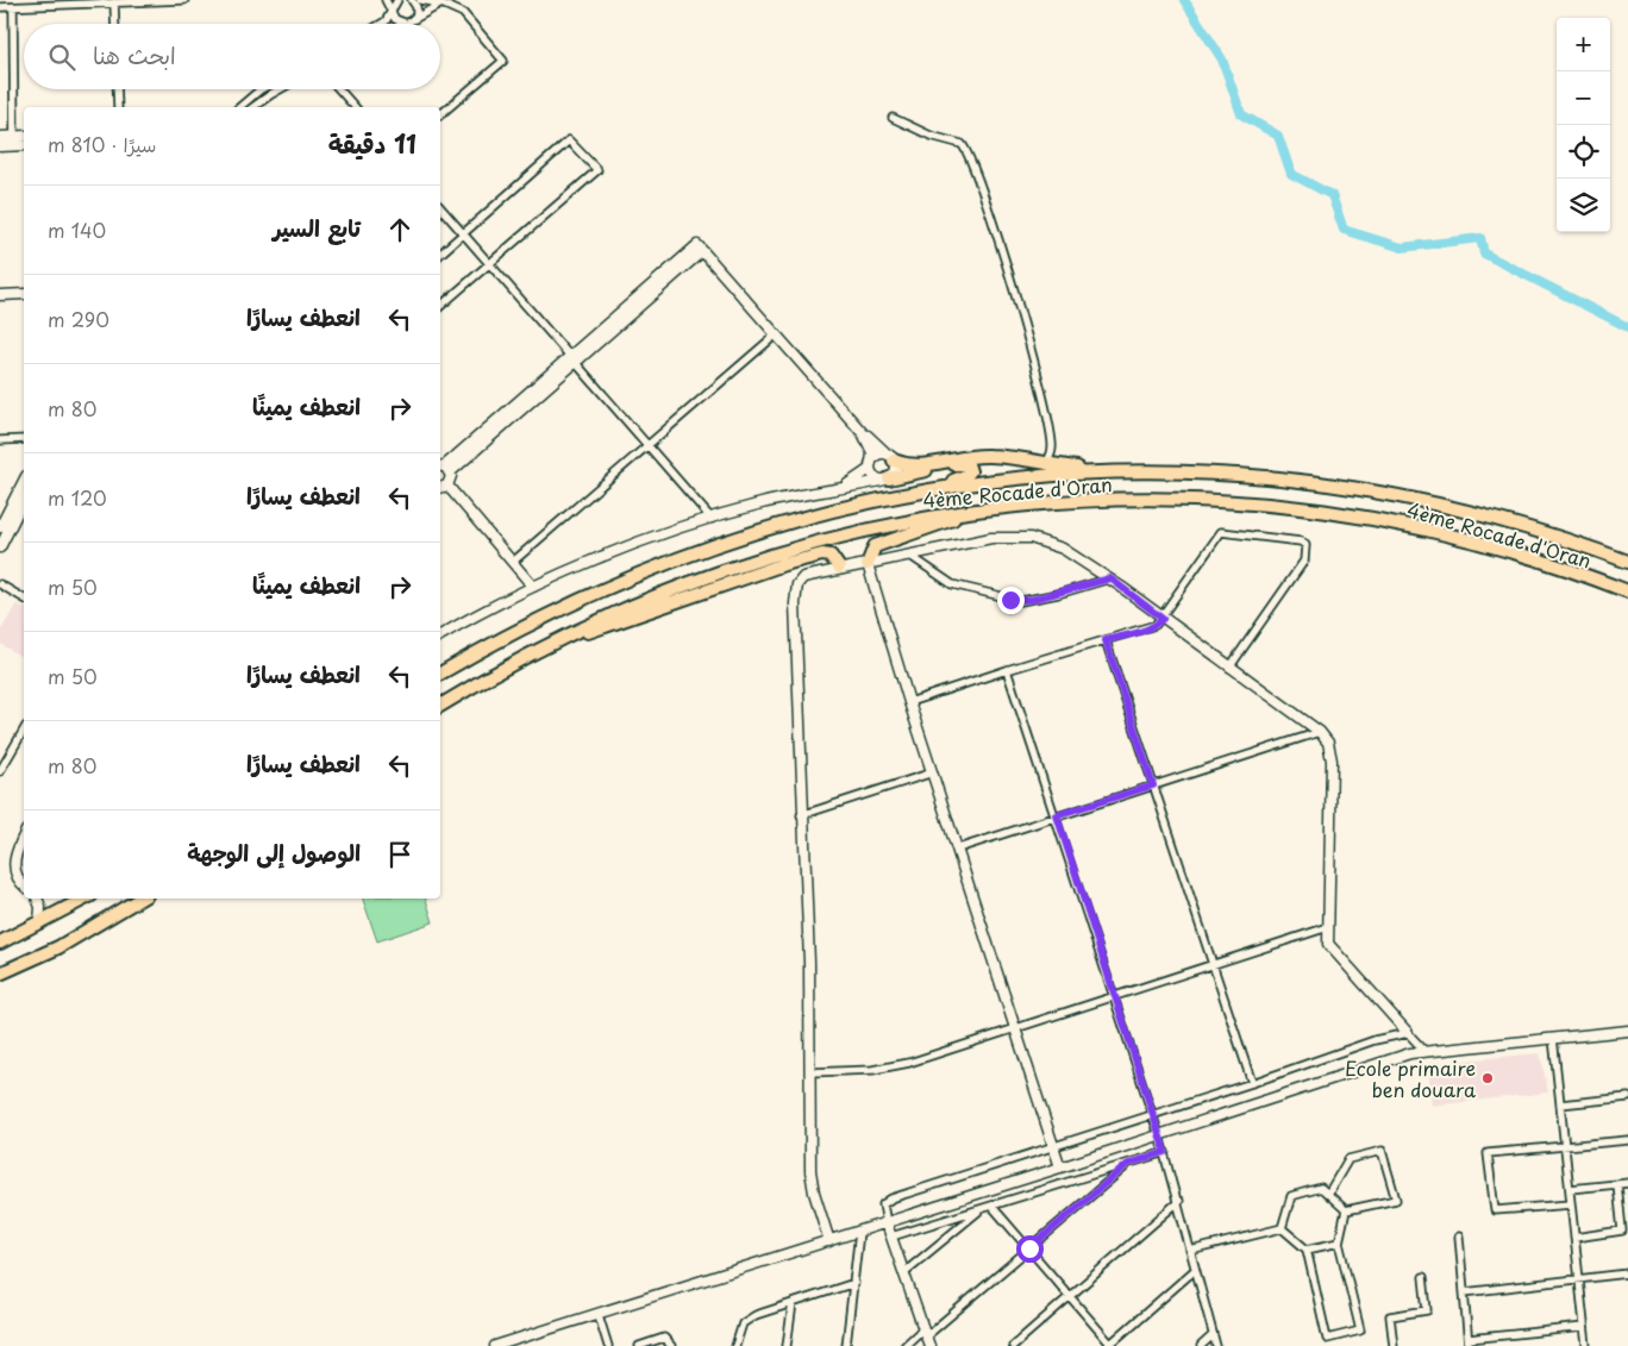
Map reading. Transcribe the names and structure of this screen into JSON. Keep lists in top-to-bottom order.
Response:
{
  "streets": {
    "highway": ["4ème Rocade d'Oran"]
  },
  "places": ["Ecole primaire ben douara"],
  "page": {
    "map_buttons": ["+", "−"],
    "search": "ابحث هنا",
    "heading": ["11 دقيقة", "سيرًا · 810 m"],
    "list": [
      ["تابع السير", "140 m"],
      ["انعطف يسارًا", "290 m"],
      ["انعطف يمينًا", "80 m"],
      ["انعطف يسارًا", "120 m"],
      ["انعطف يمينًا", "50 m"],
      ["انعطف يسارًا", "50 m"],
      ["انعطف يسارًا", "80 m"],
      "الوصول إلى الوجهة"
    ]
  }
}
